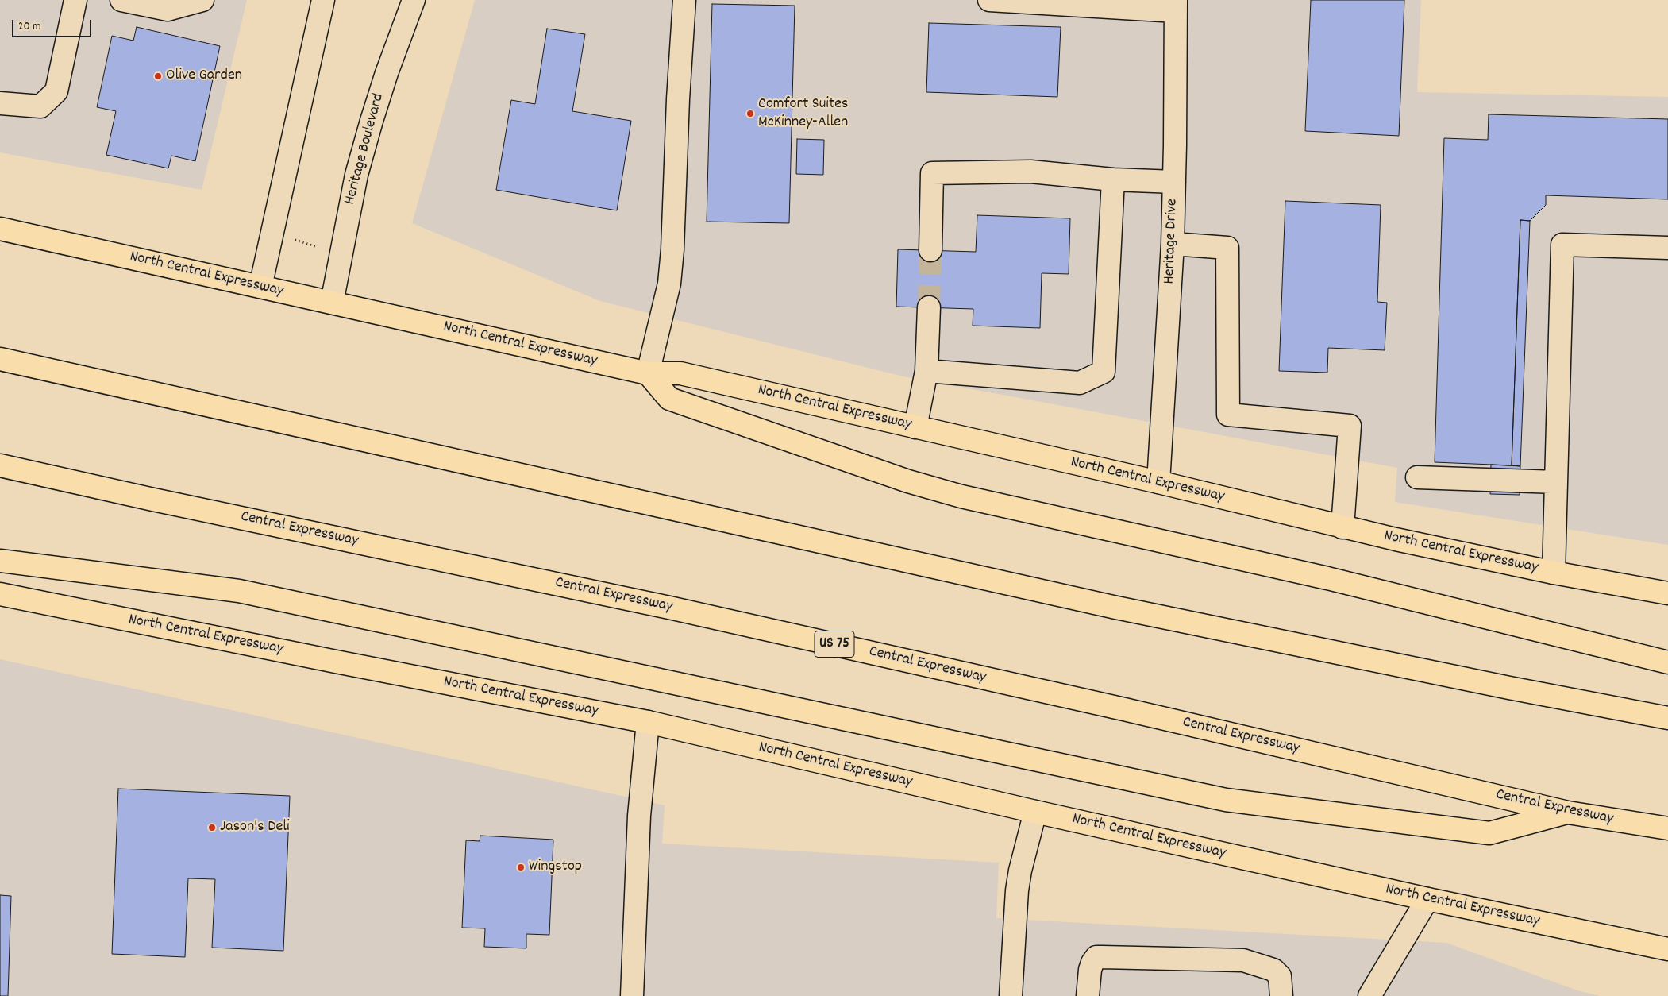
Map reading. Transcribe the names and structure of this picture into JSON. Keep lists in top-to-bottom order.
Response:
{
  "streets": {
    "main road": ["North Central Expressway", "Central Expressway", "US 75"],
    "street": ["Heritage Boulevard", "Heritage Drive"]
  },
  "crossings": [
    ["Heritage Boulevard", "North Central Expressway"],
    ["Heritage Drive", "North Central Expressway"]
  ],
  "places": [
    "Olive Garden",
    "Comfort Suites McKinney-Allen",
    "Jason's Deli",
    "Wingstop"
  ],
  "scale_bar": "20 m"
}
